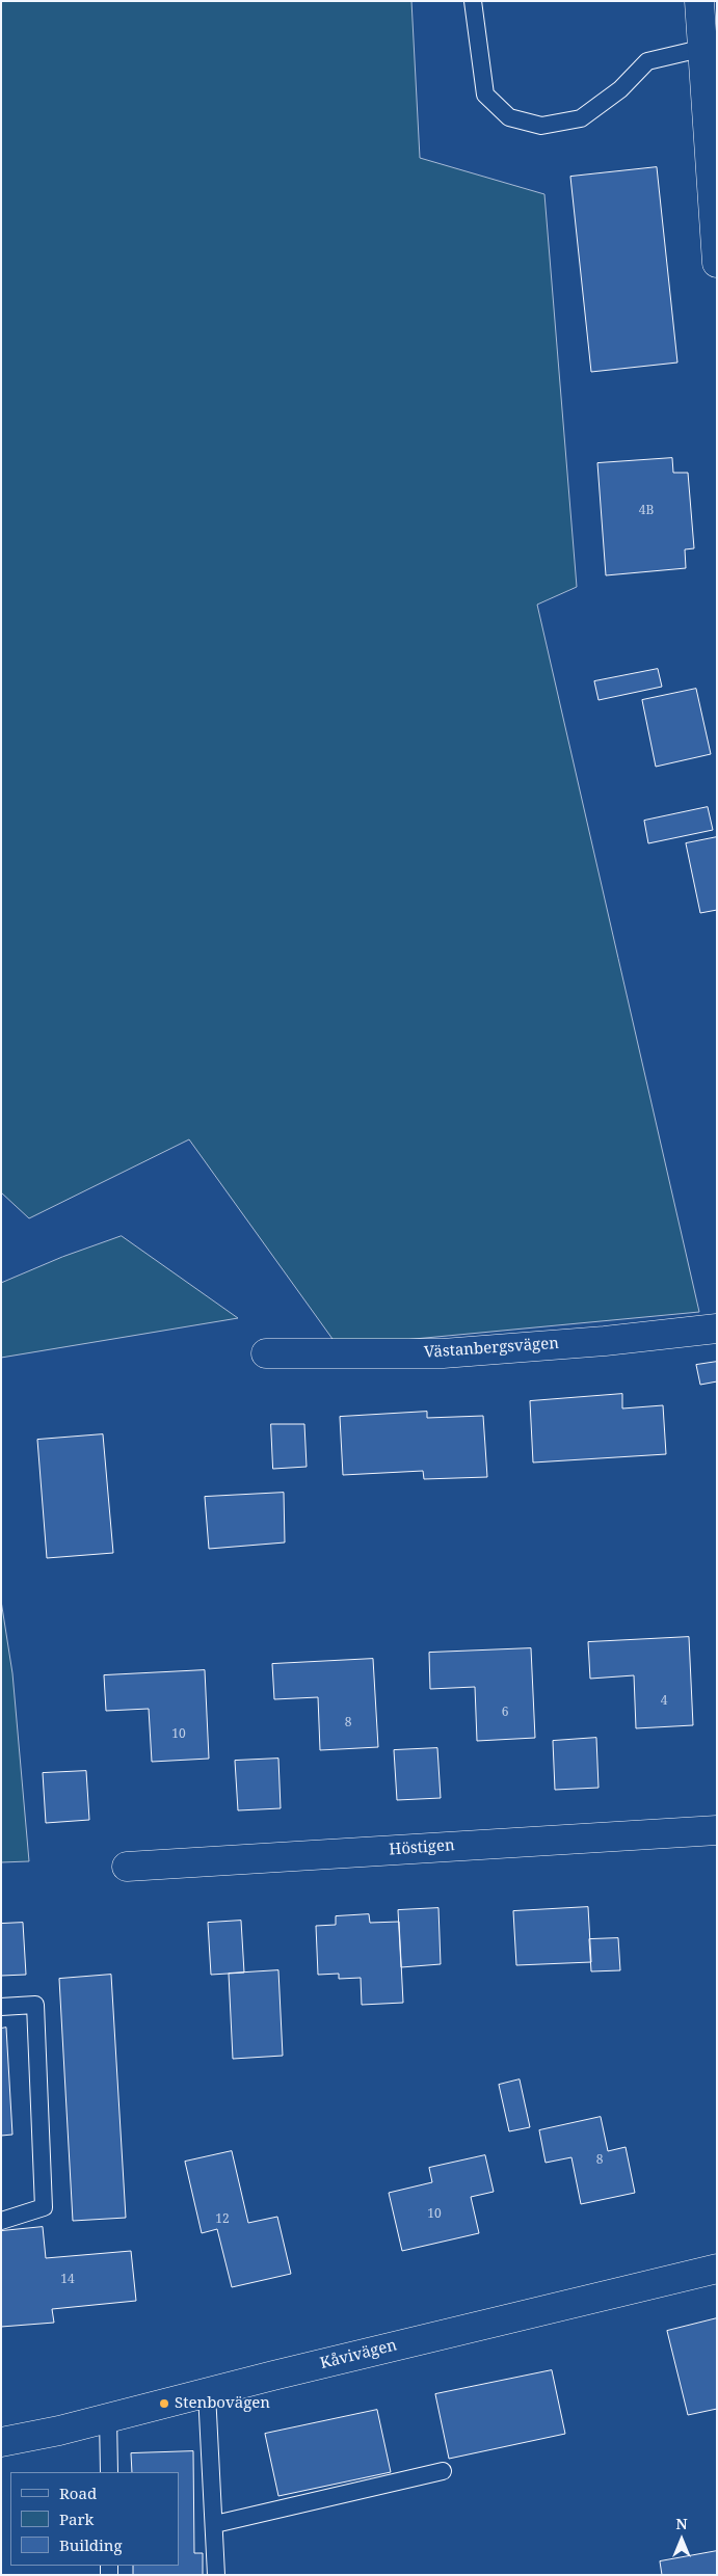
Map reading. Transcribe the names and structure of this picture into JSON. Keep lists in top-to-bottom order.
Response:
{
  "streets": {
    "street": ["Västanbergsvägen", "Höstigen", "Kåvivägen"]
  },
  "places": ["Stenbovägen"],
  "house_numbers": [
    "4B",
    "4",
    "6",
    "8",
    "10",
    "8",
    "10",
    "12",
    "14"
  ],
  "legend": ["Road", "Park", "Building"],
  "north": "top"
}
